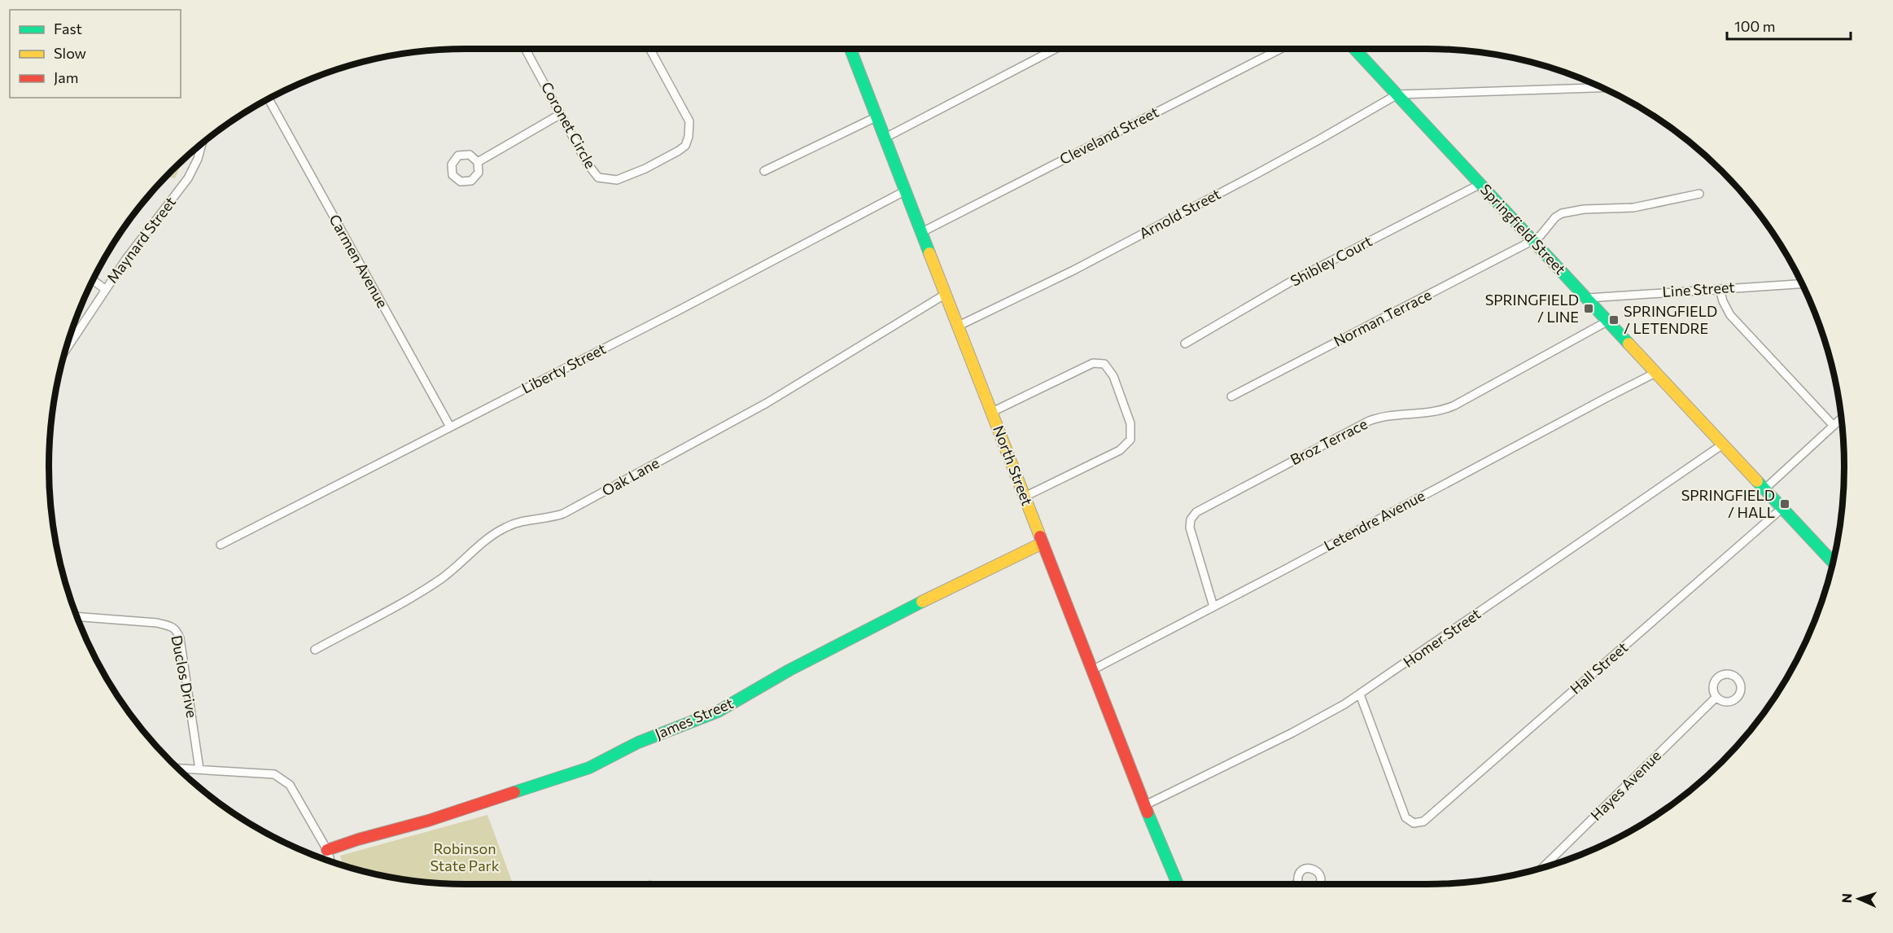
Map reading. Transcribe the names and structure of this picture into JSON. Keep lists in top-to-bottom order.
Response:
{
  "streets": {
    "main road": ["Springfield Street", "North Street", "James Street"],
    "street": [
      "Coronet Circle",
      "Cleveland Street",
      "Arnold Street",
      "Maynard Street",
      "Carmen Avenue",
      "Shibley Court",
      "Line Street",
      "Norman Terrace",
      "Liberty Street",
      "Broz Terrace",
      "Oak Lane",
      "Letendre Avenue",
      "Homer Street",
      "Hall Street",
      "Duclos Drive",
      "Hayes Avenue"
    ]
  },
  "crossings": [
    ["Cleveland Street", "North Street"],
    ["Arnold Street", "Springfield Street"],
    ["Arnold Street", "North Street"],
    ["Springfield Street", "Shibley Court"],
    ["Springfield Street", "Line Street"],
    ["Springfield Street", "Norman Terrace"],
    ["Springfield Street", "Broz Terrace"],
    ["Springfield Street", "Letendre Avenue"],
    ["Springfield Street", "Homer Street"],
    ["Springfield Street", "Hall Street"],
    ["Carmen Avenue", "Liberty Street"],
    ["Liberty Street", "North Street"],
    ["Broz Terrace", "Letendre Avenue"],
    ["North Street", "Oak Lane"],
    ["North Street", "Letendre Avenue"],
    ["North Street", "Homer Street"],
    ["North Street", "James Street"],
    ["Homer Street", "Hall Street"]
  ],
  "parks": ["Robinson State Park"],
  "places": {
    "transit": ["SPRINGFIELD / LINE", "SPRINGFIELD / LETENDRE", "SPRINGFIELD / HALL"]
  },
  "legend": ["Fast", "Slow", "Jam"],
  "scale_bar": "100 m",
  "north": "left"
}
